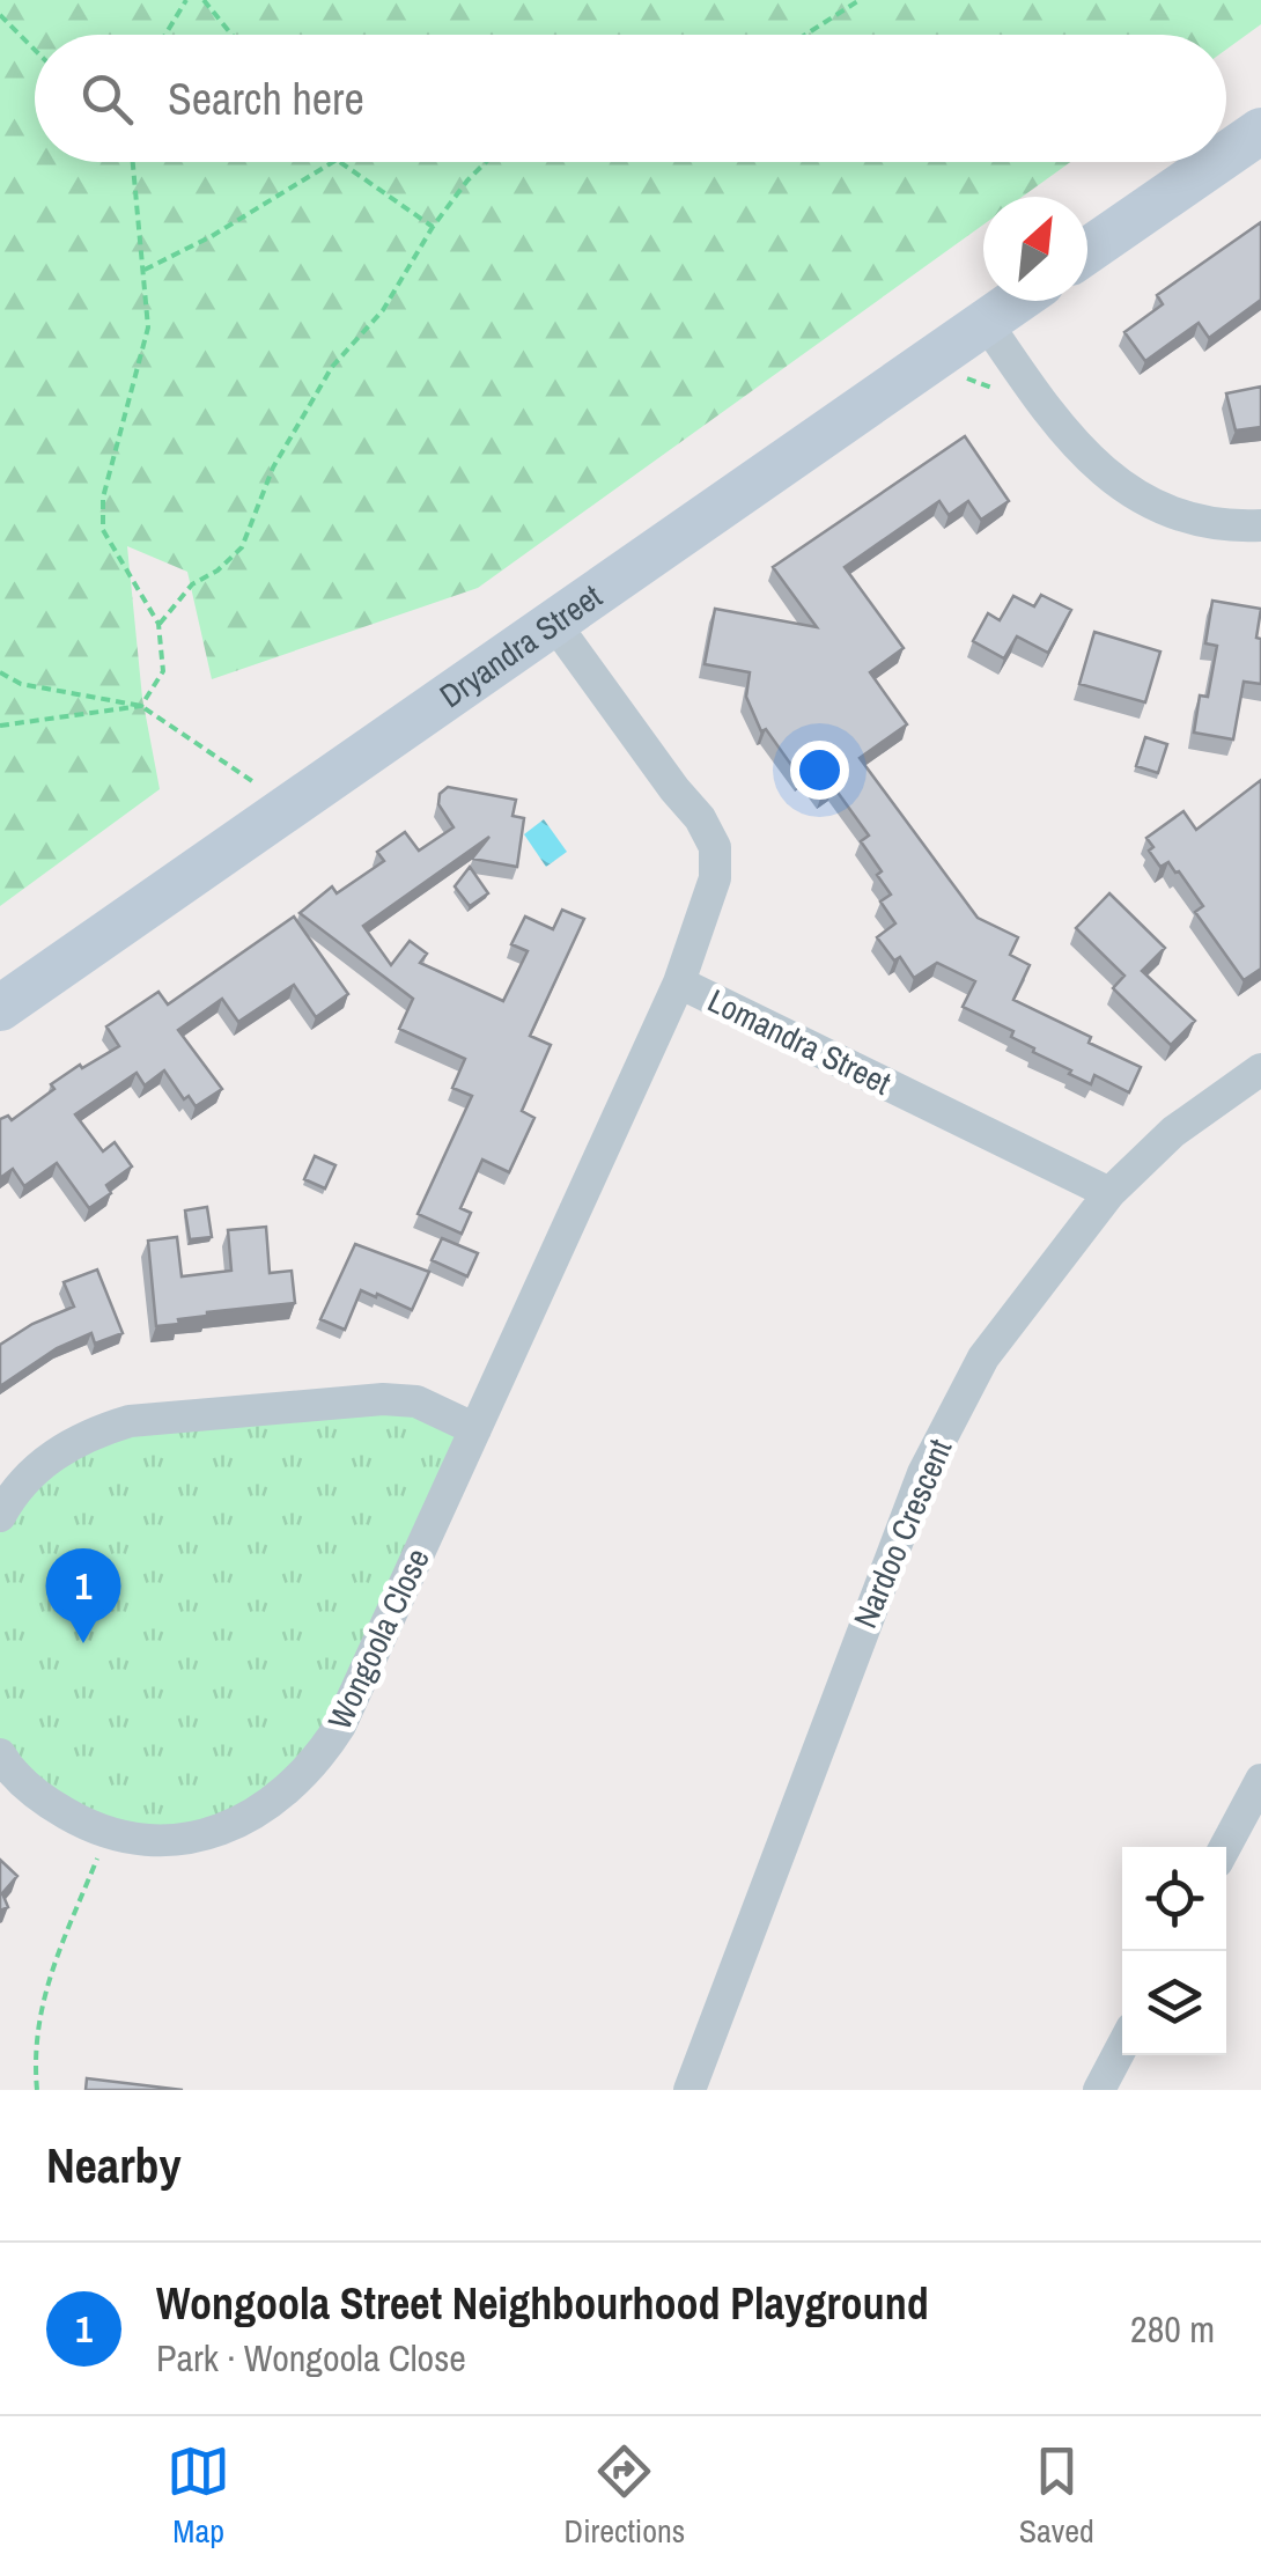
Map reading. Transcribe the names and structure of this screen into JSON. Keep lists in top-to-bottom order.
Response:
{
  "streets": {
    "street": [
      "Dryandra Street",
      "Lomandra Street",
      "Nardoo Crescent",
      "Wongoola Close"
    ]
  },
  "crossings": [
    ["Dryandra Street", "Lomandra Street"],
    ["Lomandra Street", "Nardoo Crescent"],
    ["Lomandra Street", "Wongoola Close"]
  ],
  "north": "top right",
  "page": {
    "search": "Search here",
    "pins": "1",
    "heading": "Nearby",
    "list": [
      {
        "mark": "1",
        "name": "Wongoola Street Neighbourhood Playground",
        "note": "Park · Wongoola Close",
        "value": "280 m"
      }
    ],
    "nav": ["Map", "Directions", "Saved"]
  }
}
